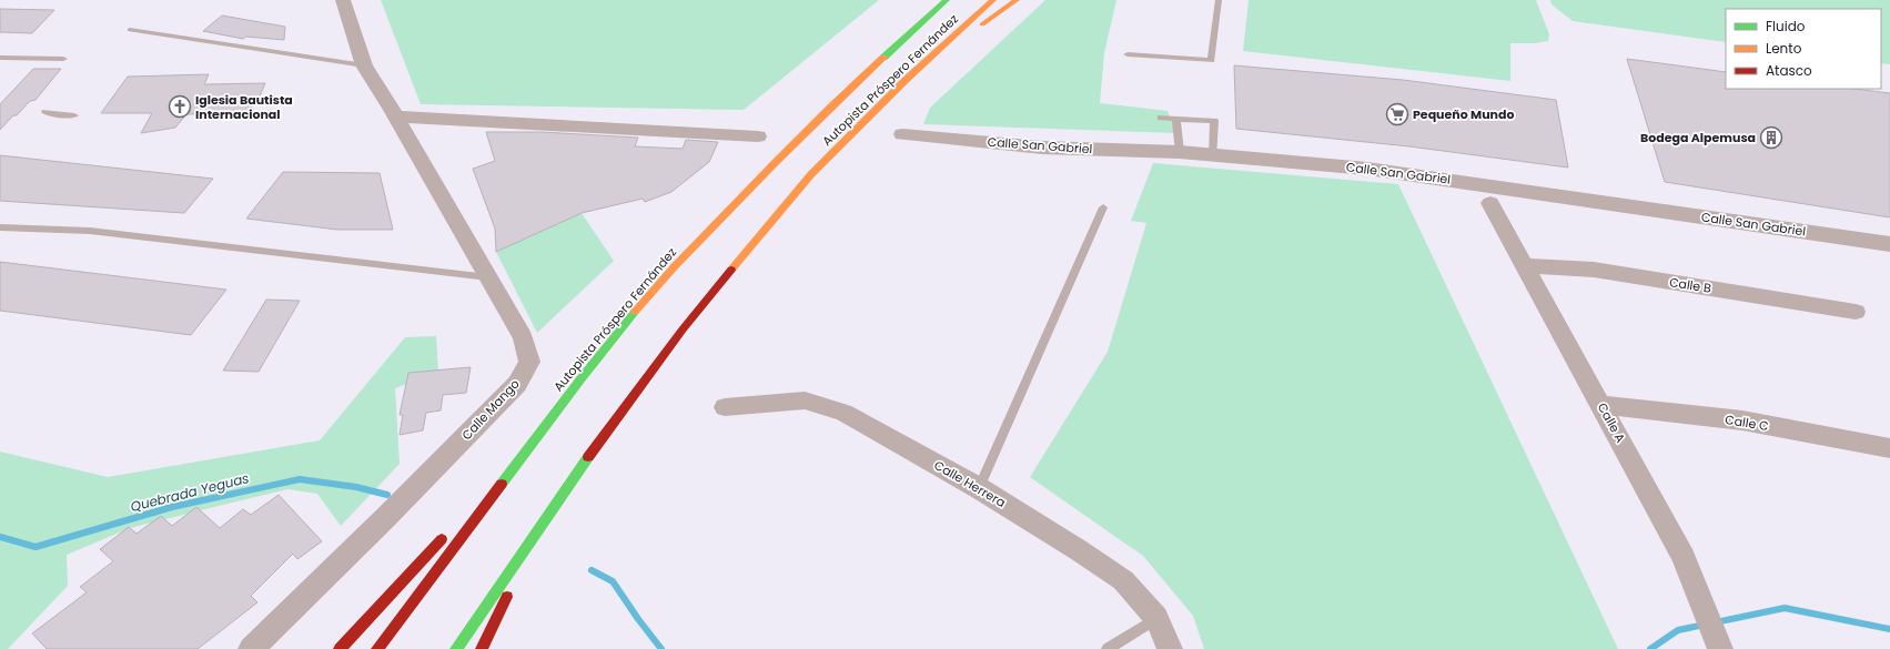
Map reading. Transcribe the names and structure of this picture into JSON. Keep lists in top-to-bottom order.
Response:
{
  "streets": {
    "highway": ["Autopista Próspero Fernández"],
    "street": [
      "Calle San Gabriel",
      "Calle B",
      "Calle Mango",
      "Calle A",
      "Calle C",
      "Calle Herrera"
    ]
  },
  "crossings": [
    ["Calle B", "Calle A"],
    ["Calle A", "Calle C"]
  ],
  "water": ["Quebrada Yeguas"],
  "places": {
    "church": ["Iglesia Bautista Internacional"],
    "supermarket": ["Pequeño Mundo"],
    "building": ["Bodega Alpemusa"]
  },
  "legend": ["Fluido", "Lento", "Atasco"]
}
